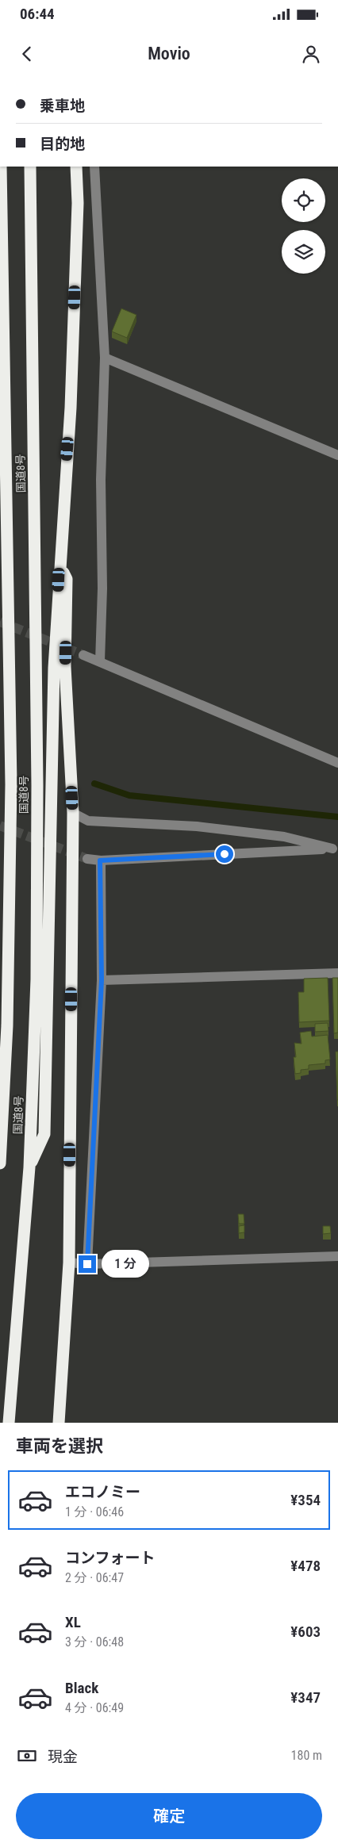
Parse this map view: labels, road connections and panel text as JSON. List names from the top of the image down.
{
  "streets": {
    "highway": ["国道8号"]
  },
  "page": {
    "status": "06:44",
    "header": "Movio",
    "banner": ["乗車地", "目的地"],
    "bubble": "1 分",
    "heading": "車両を選択",
    "list": [
      {
        "name": "エコノミー",
        "note": "1 分 · 06:46",
        "value": "¥354"
      },
      {
        "name": "コンフォート",
        "note": "2 分 · 06:47",
        "value": "¥478"
      },
      {
        "name": "XL",
        "note": "3 分 · 06:48",
        "value": "¥603"
      },
      {
        "name": "Black",
        "note": "4 分 · 06:49",
        "value": "¥347"
      }
    ],
    "pay": ["現金", "180 m"],
    "buttons": "確定"
  }
}
